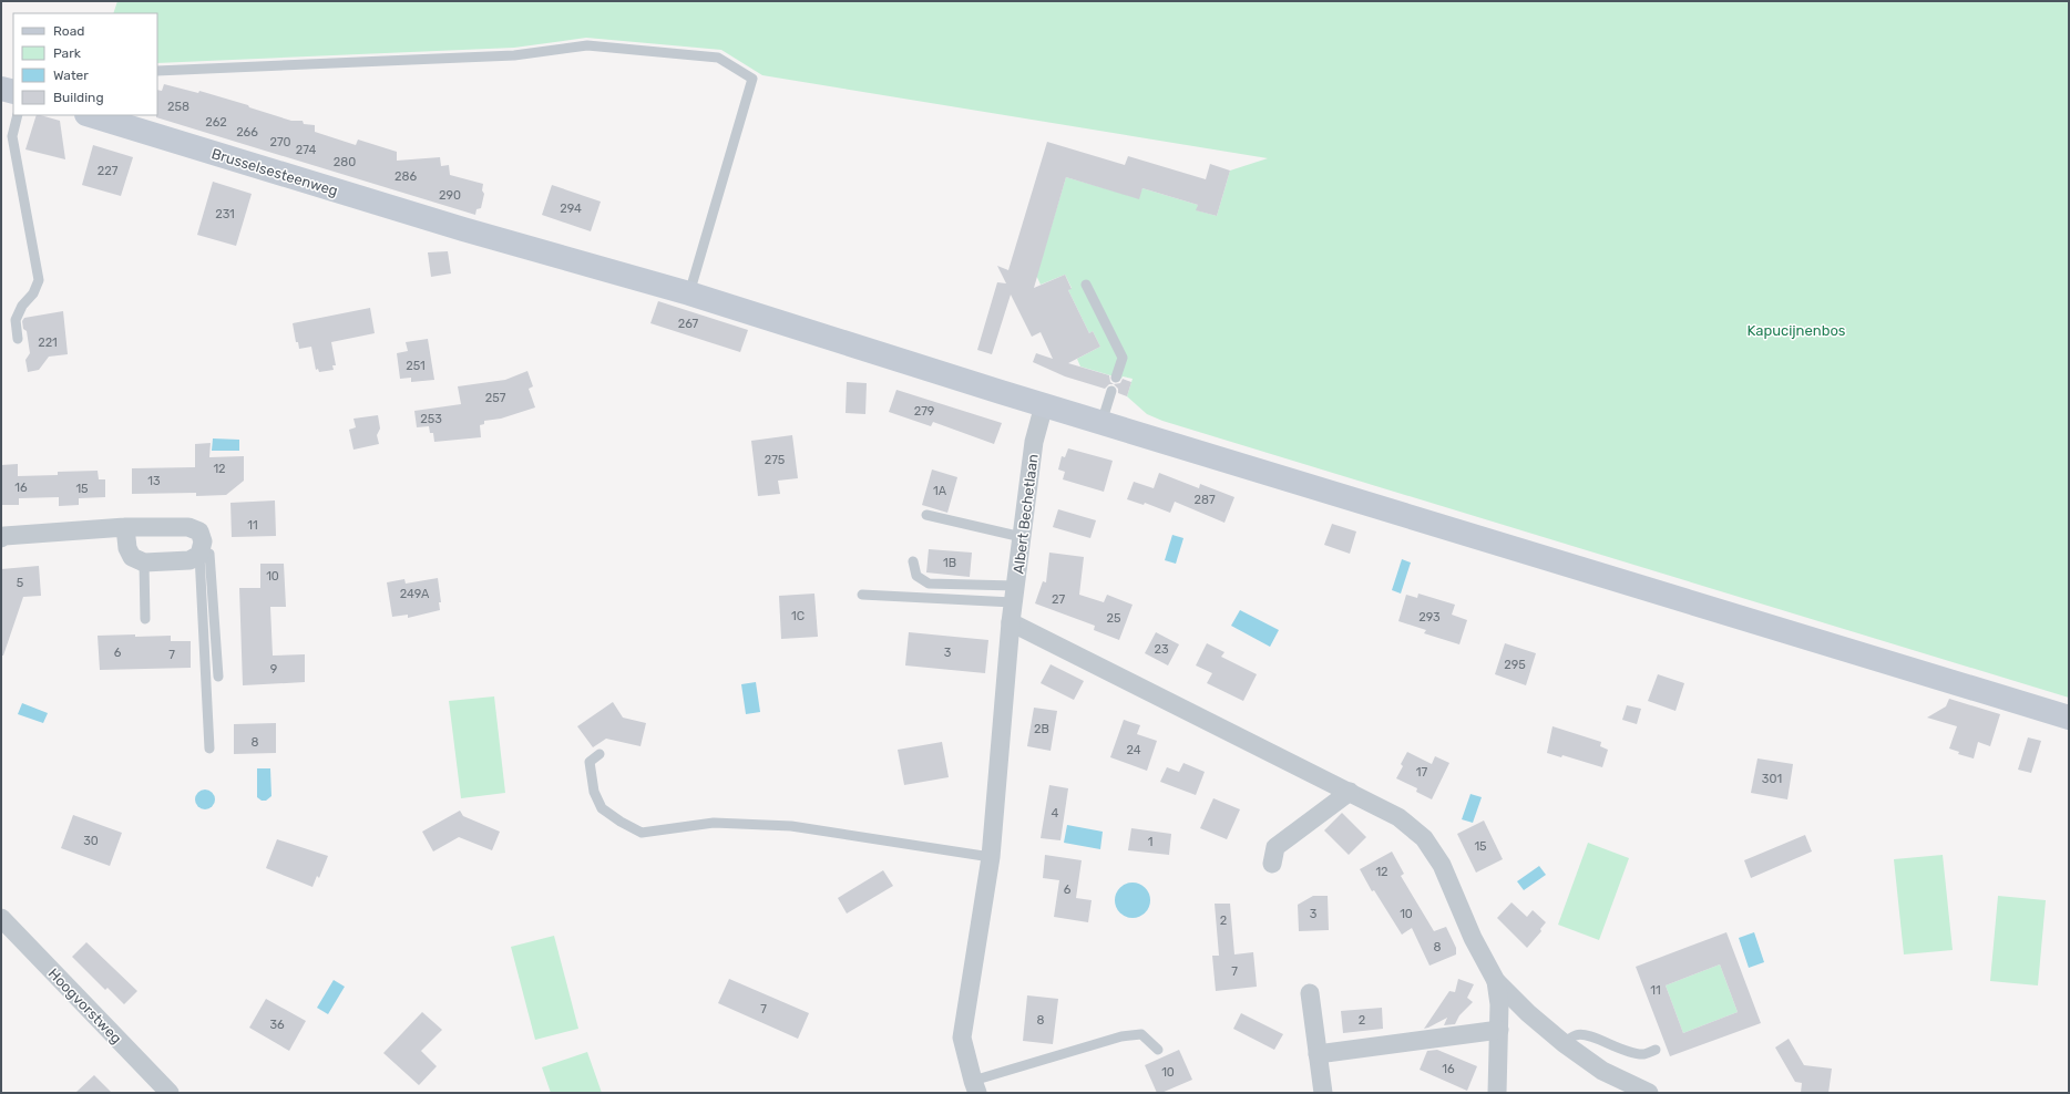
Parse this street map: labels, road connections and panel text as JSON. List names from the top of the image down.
{
  "streets": {
    "street": ["Brusselsesteenweg", "Albert Bechetlaan", "Hoogvorstweg"]
  },
  "crossings": [
    ["Brusselsesteenweg", "Albert Bechetlaan"]
  ],
  "parks": ["Kapucijnenbos"],
  "house_numbers": [
    "258",
    "262",
    "266",
    "270",
    "274",
    "280",
    "227",
    "286",
    "290",
    "294",
    "231",
    "267",
    "221",
    "251",
    "257",
    "279",
    "253",
    "275",
    "12",
    "13",
    "16",
    "15",
    "1A",
    "287",
    "11",
    "1B",
    "10",
    "5",
    "249A",
    "27",
    "1C",
    "293",
    "25",
    "23",
    "6",
    "3",
    "7",
    "295",
    "9",
    "2B",
    "8",
    "24",
    "17",
    "301",
    "4",
    "30",
    "1",
    "15",
    "12",
    "6",
    "3",
    "10",
    "2",
    "8",
    "7",
    "11",
    "7",
    "8",
    "2",
    "36",
    "16",
    "10"
  ],
  "legend": [
    "Road",
    "Park",
    "Water",
    "Building"
  ]
}
